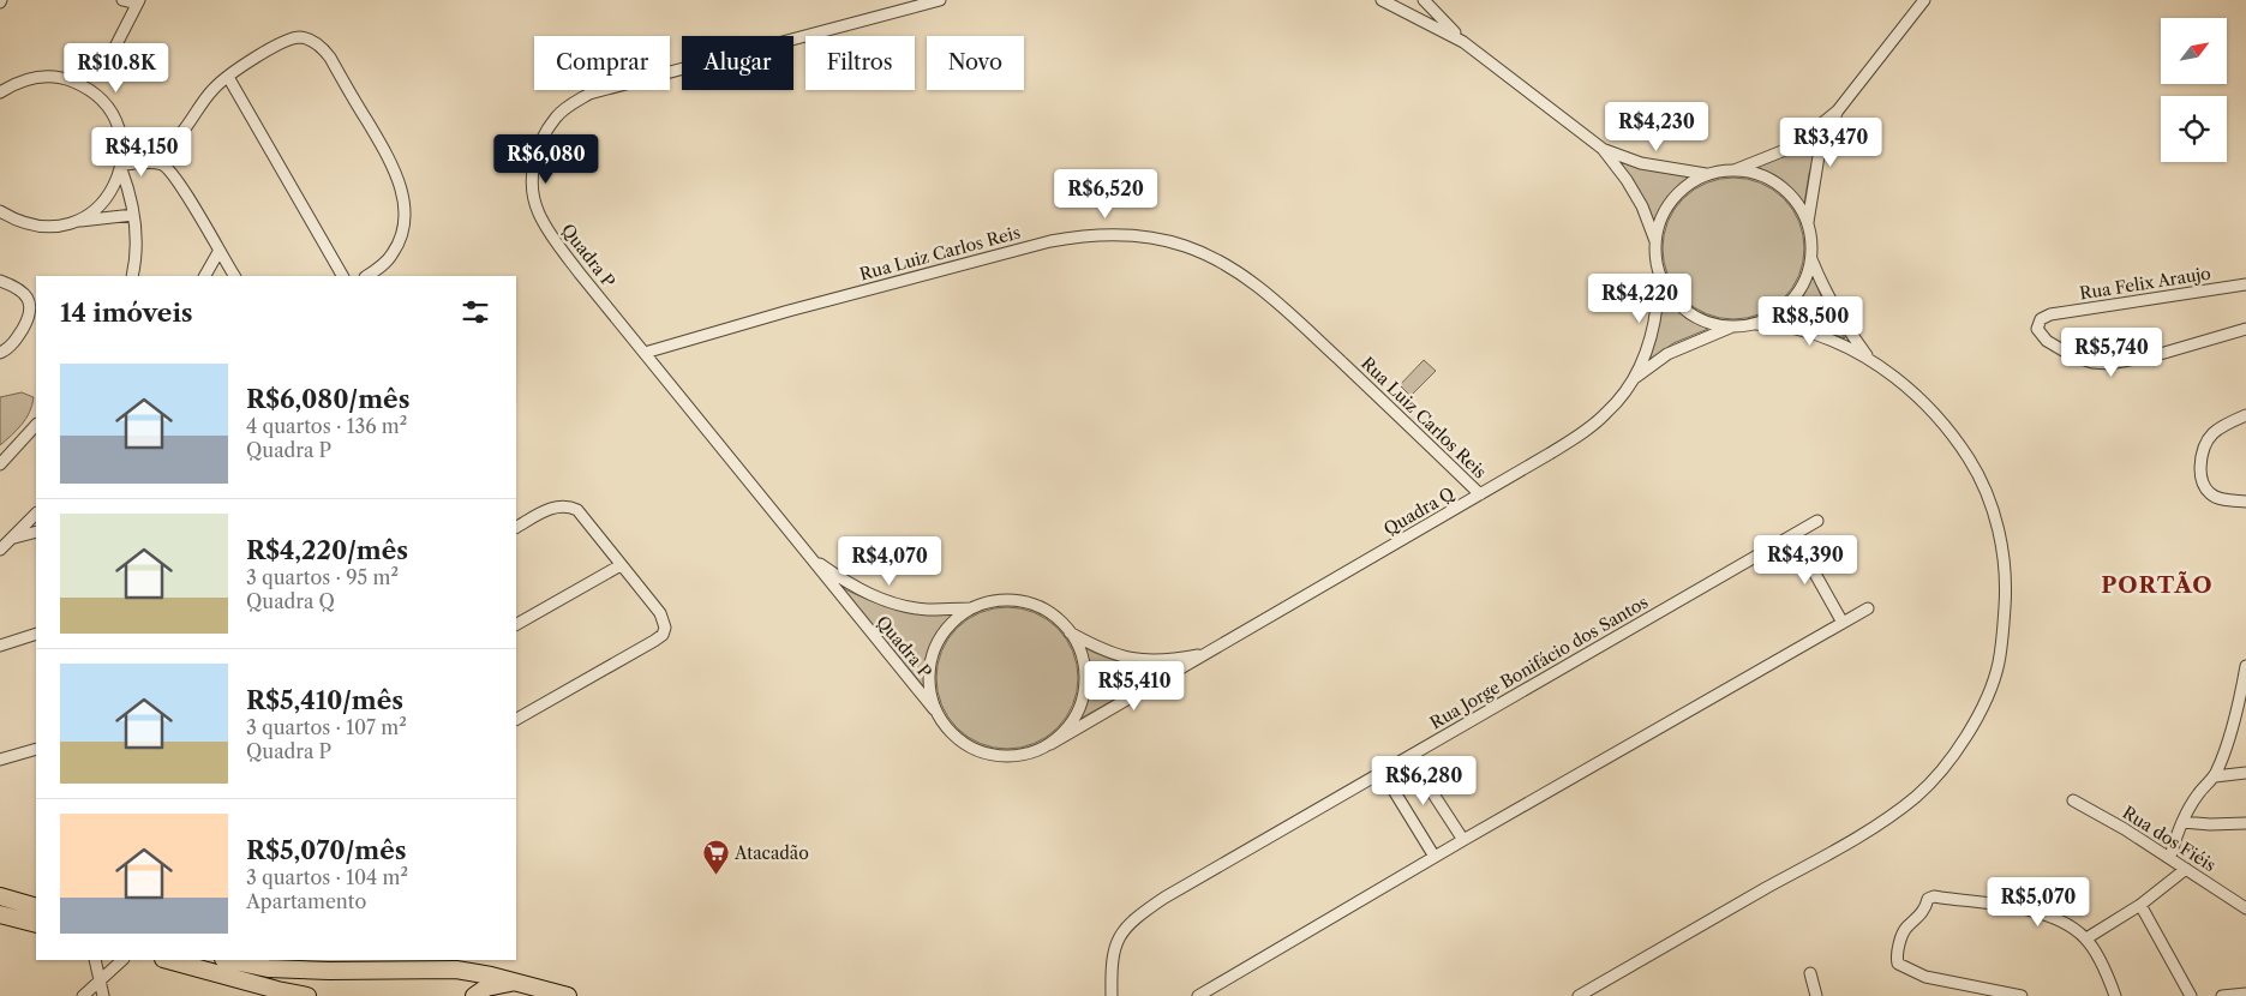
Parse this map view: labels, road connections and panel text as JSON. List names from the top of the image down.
{
  "streets": {
    "street": [
      "Rua Luiz Carlos Reis",
      "Quadra P",
      "Rua Felix Araujo",
      "Quadra Q",
      "Rua Jorge Bonifácio dos Santos",
      "Rua dos Fiéis"
    ]
  },
  "crossings": [
    ["Rua Luiz Carlos Reis", "Quadra P"],
    ["Rua Luiz Carlos Reis", "Quadra Q"]
  ],
  "districts": ["PORTÃO"],
  "places": {
    "supermarket": ["Atacadão"]
  },
  "north": "top right",
  "page": {
    "chip": [
      "Comprar",
      "Alugar",
      "Filtros",
      "Novo"
    ],
    "price": [
      "R$10.8K",
      "R$4,230",
      "R$3,470",
      "R$4,150",
      "R$6,080",
      "R$6,520",
      "R$4,220",
      "R$8,500",
      "R$5,740",
      "R$4,390",
      "R$4,070",
      "R$5,410",
      "R$6,280",
      "R$5,070"
    ],
    "heading": "14 imóveis",
    "list": [
      {
        "name": "R$6,080/mês",
        "note": "4 quartos · 136 m² · Quadra P"
      },
      {
        "name": "R$4,220/mês",
        "note": "3 quartos · 95 m² · Quadra Q"
      },
      {
        "name": "R$5,410/mês",
        "note": "3 quartos · 107 m² · Quadra P"
      },
      {
        "name": "R$5,070/mês",
        "note": "3 quartos · 104 m² · Apartamento"
      }
    ]
  }
}
